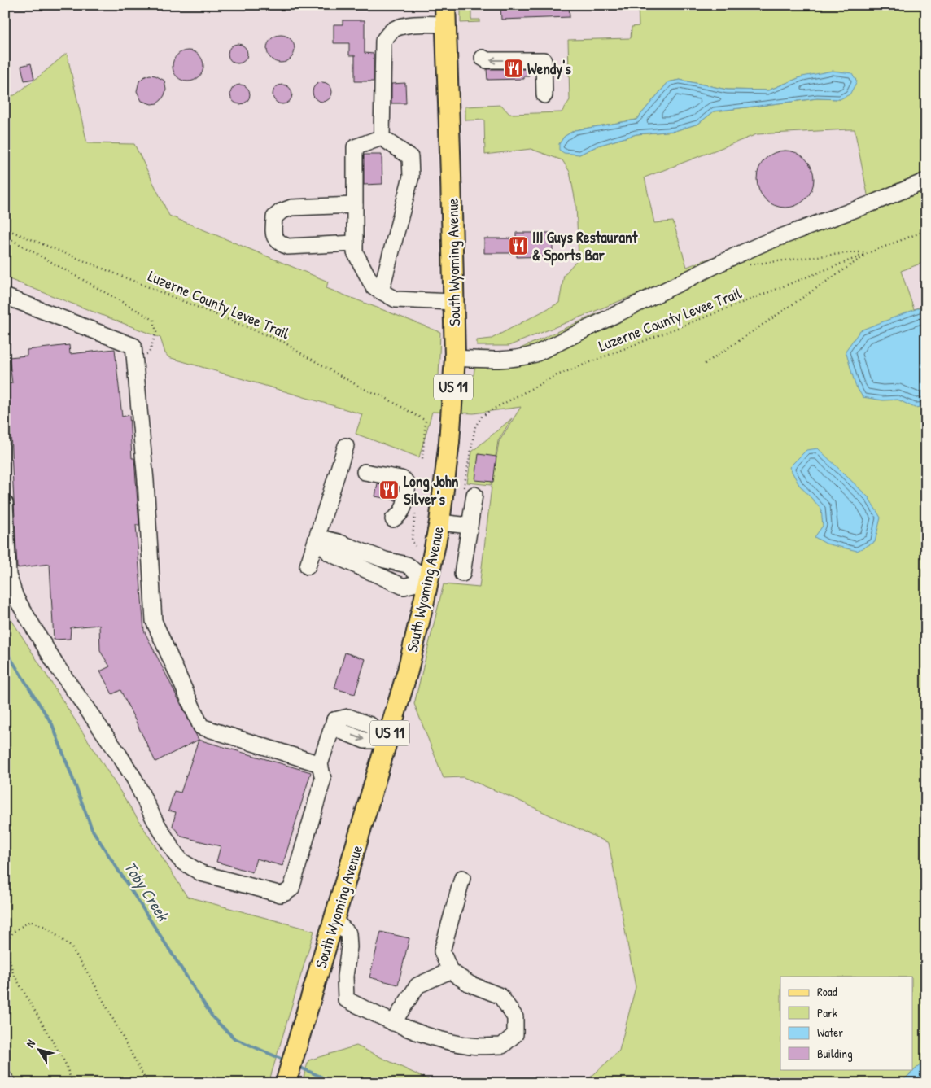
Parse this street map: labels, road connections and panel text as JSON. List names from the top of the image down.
{
  "streets": {
    "main road": ["South Wyoming Avenue", "US 11"],
    "path": ["Luzerne County Levee Trail"]
  },
  "water": ["Toby Creek"],
  "places": {
    "restaurant": ["Wendy's", "III Guys Restaurant & Sports Bar", "Long John Silver's"]
  },
  "legend": [
    "Road",
    "Park",
    "Water",
    "Building"
  ],
  "north": "top left"
}
